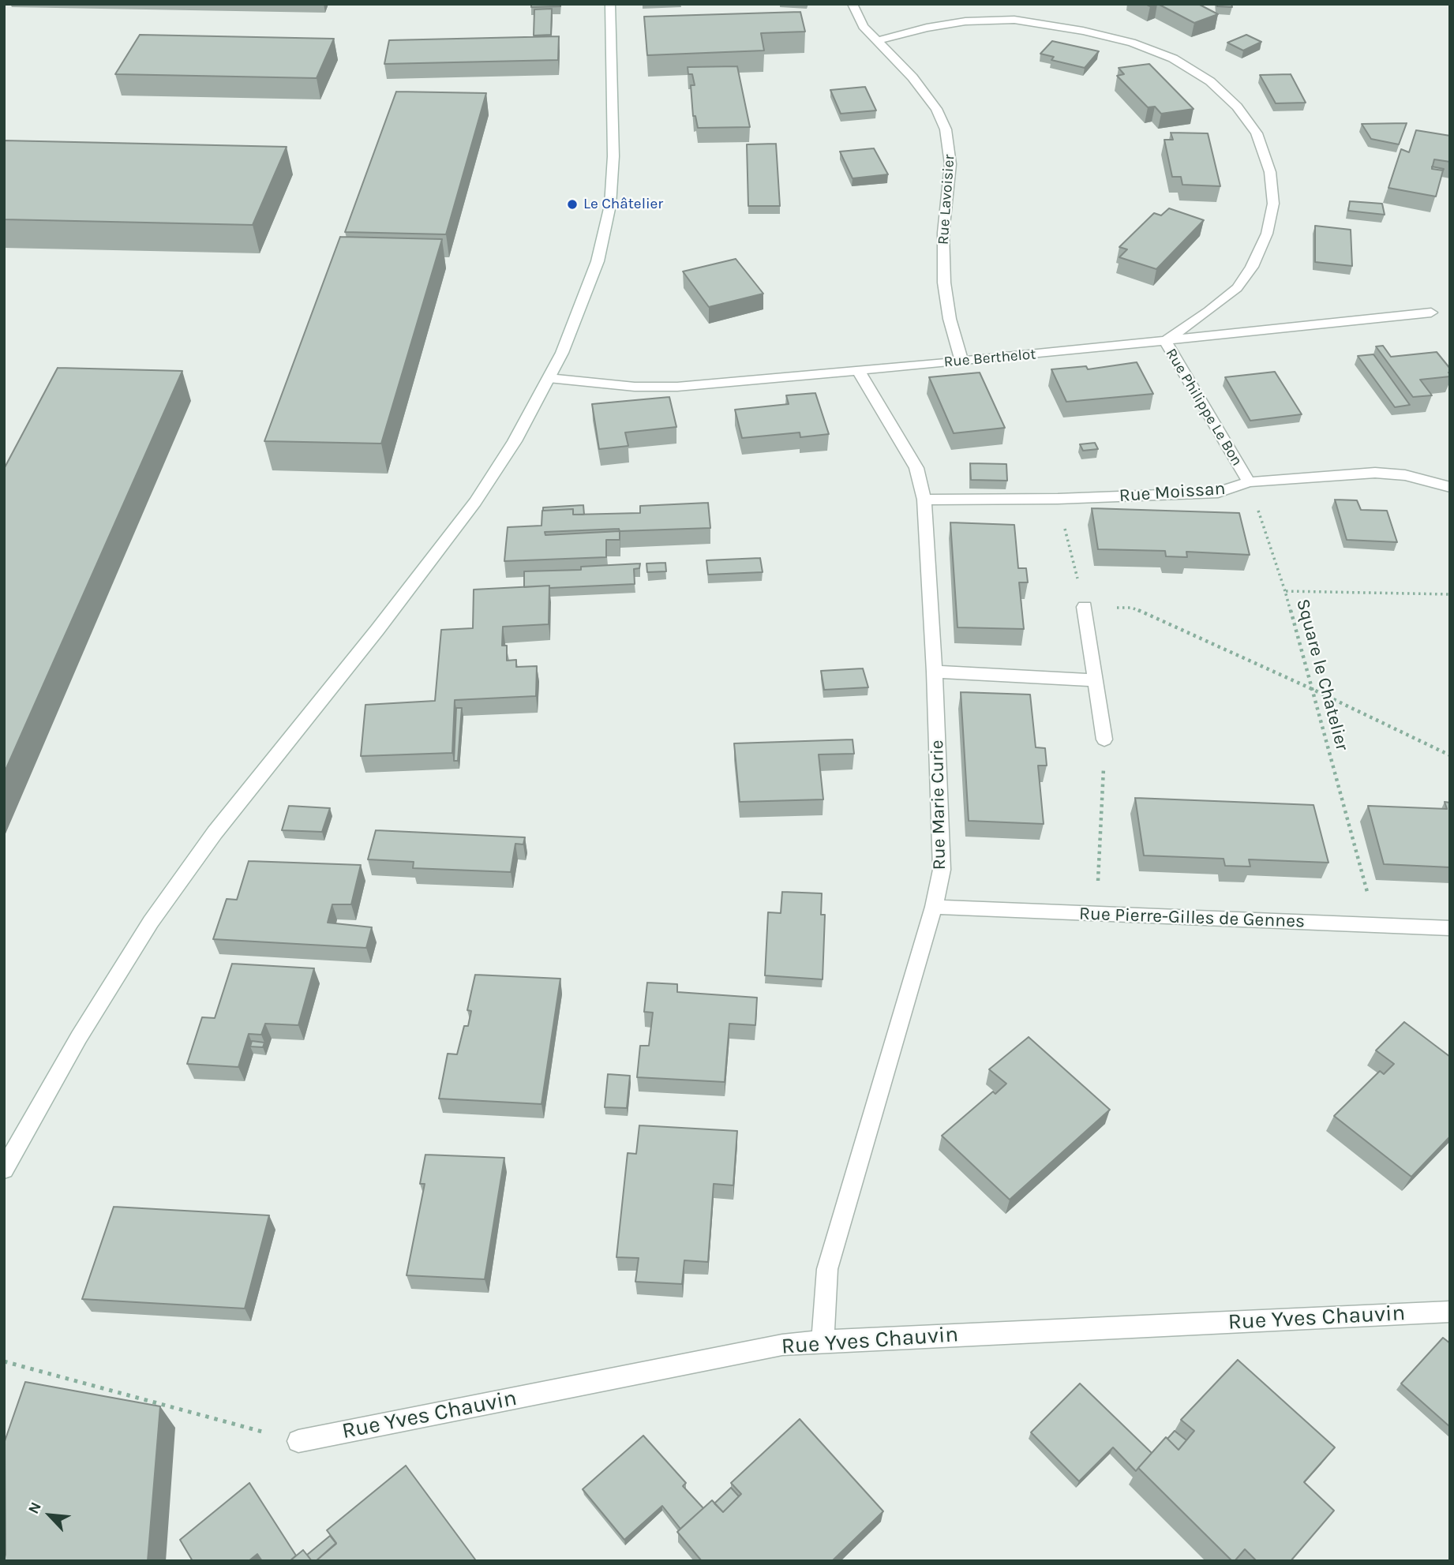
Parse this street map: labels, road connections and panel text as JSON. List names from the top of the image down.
{
  "streets": {
    "street": [
      "Rue Lavoisier",
      "Rue Berthelot",
      "Rue Philippe Le Bon",
      "Rue Moissan",
      "Rue Marie Curie",
      "Rue Pierre-Gilles de Gennes",
      "Rue Yves Chauvin"
    ],
    "path": ["Square le Chatelier"]
  },
  "crossings": [
    ["Rue Lavoisier", "Rue Berthelot"],
    ["Rue Lavoisier", "Rue Philippe Le Bon"],
    ["Rue Berthelot", "Rue Philippe Le Bon"],
    ["Rue Berthelot", "Rue Marie Curie"],
    ["Rue Philippe Le Bon", "Rue Moissan"],
    ["Rue Moissan", "Rue Marie Curie"],
    ["Square le Chatelier", "Rue Pierre-Gilles de Gennes"],
    ["Rue Marie Curie", "Rue Pierre-Gilles de Gennes"],
    ["Rue Marie Curie", "Rue Yves Chauvin"]
  ],
  "places": ["Le Châtelier"],
  "north": "top left"
}
